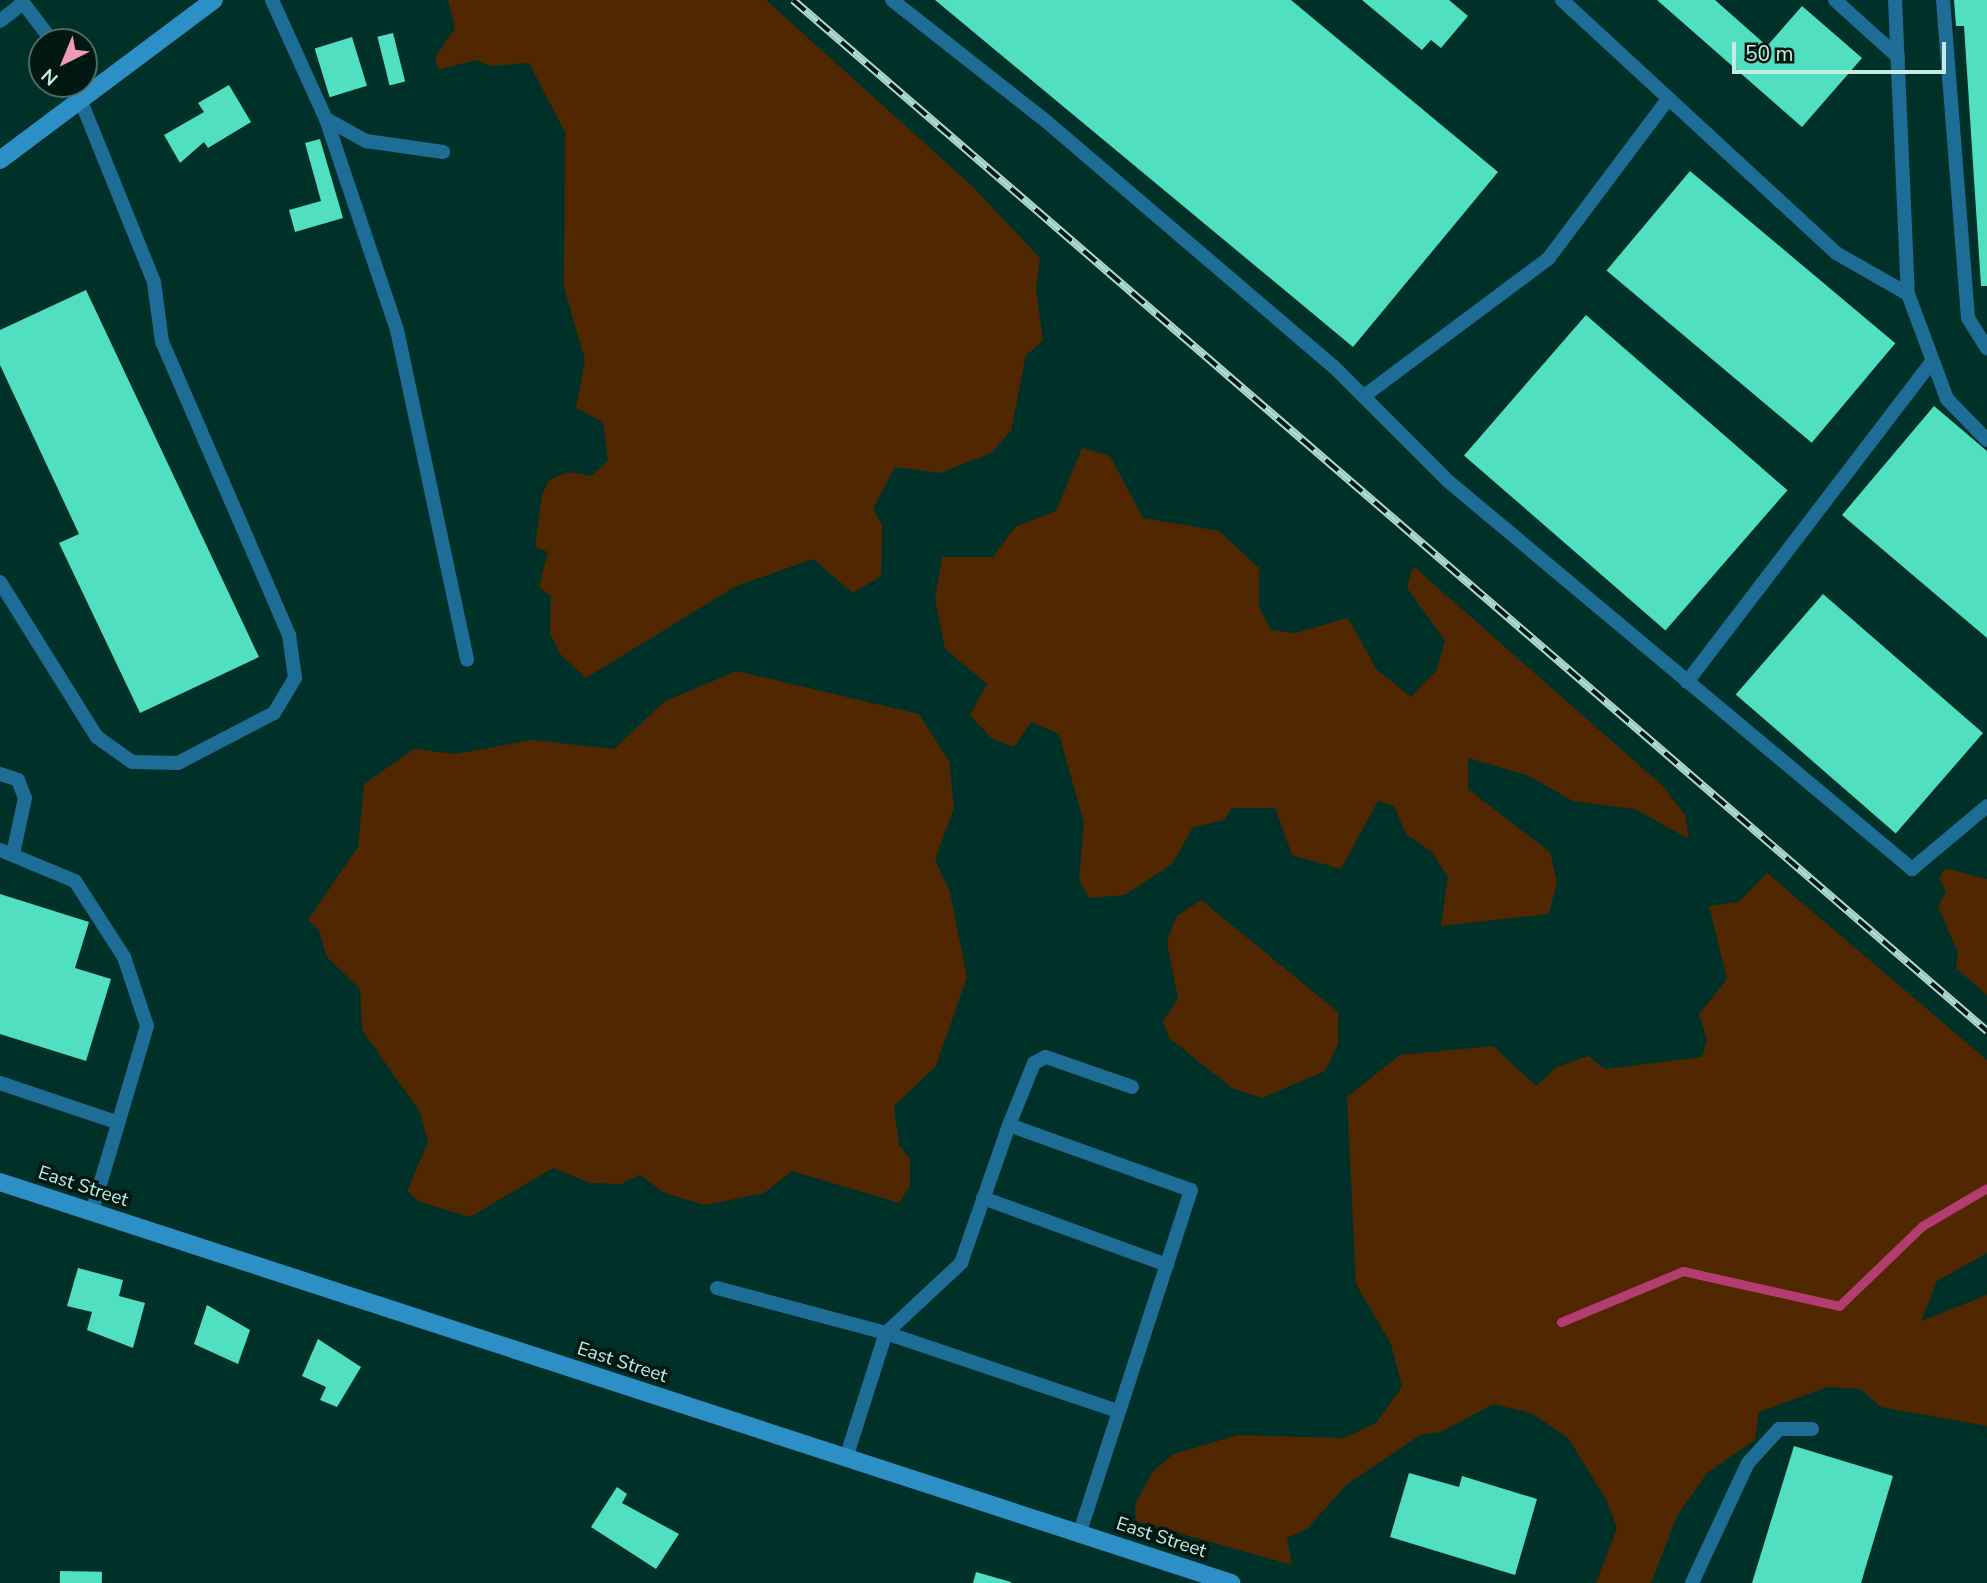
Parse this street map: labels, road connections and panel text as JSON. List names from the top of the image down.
{
  "streets": {
    "main road": ["East Street"]
  },
  "scale_bar": "50 m",
  "north": "bottom left"
}
